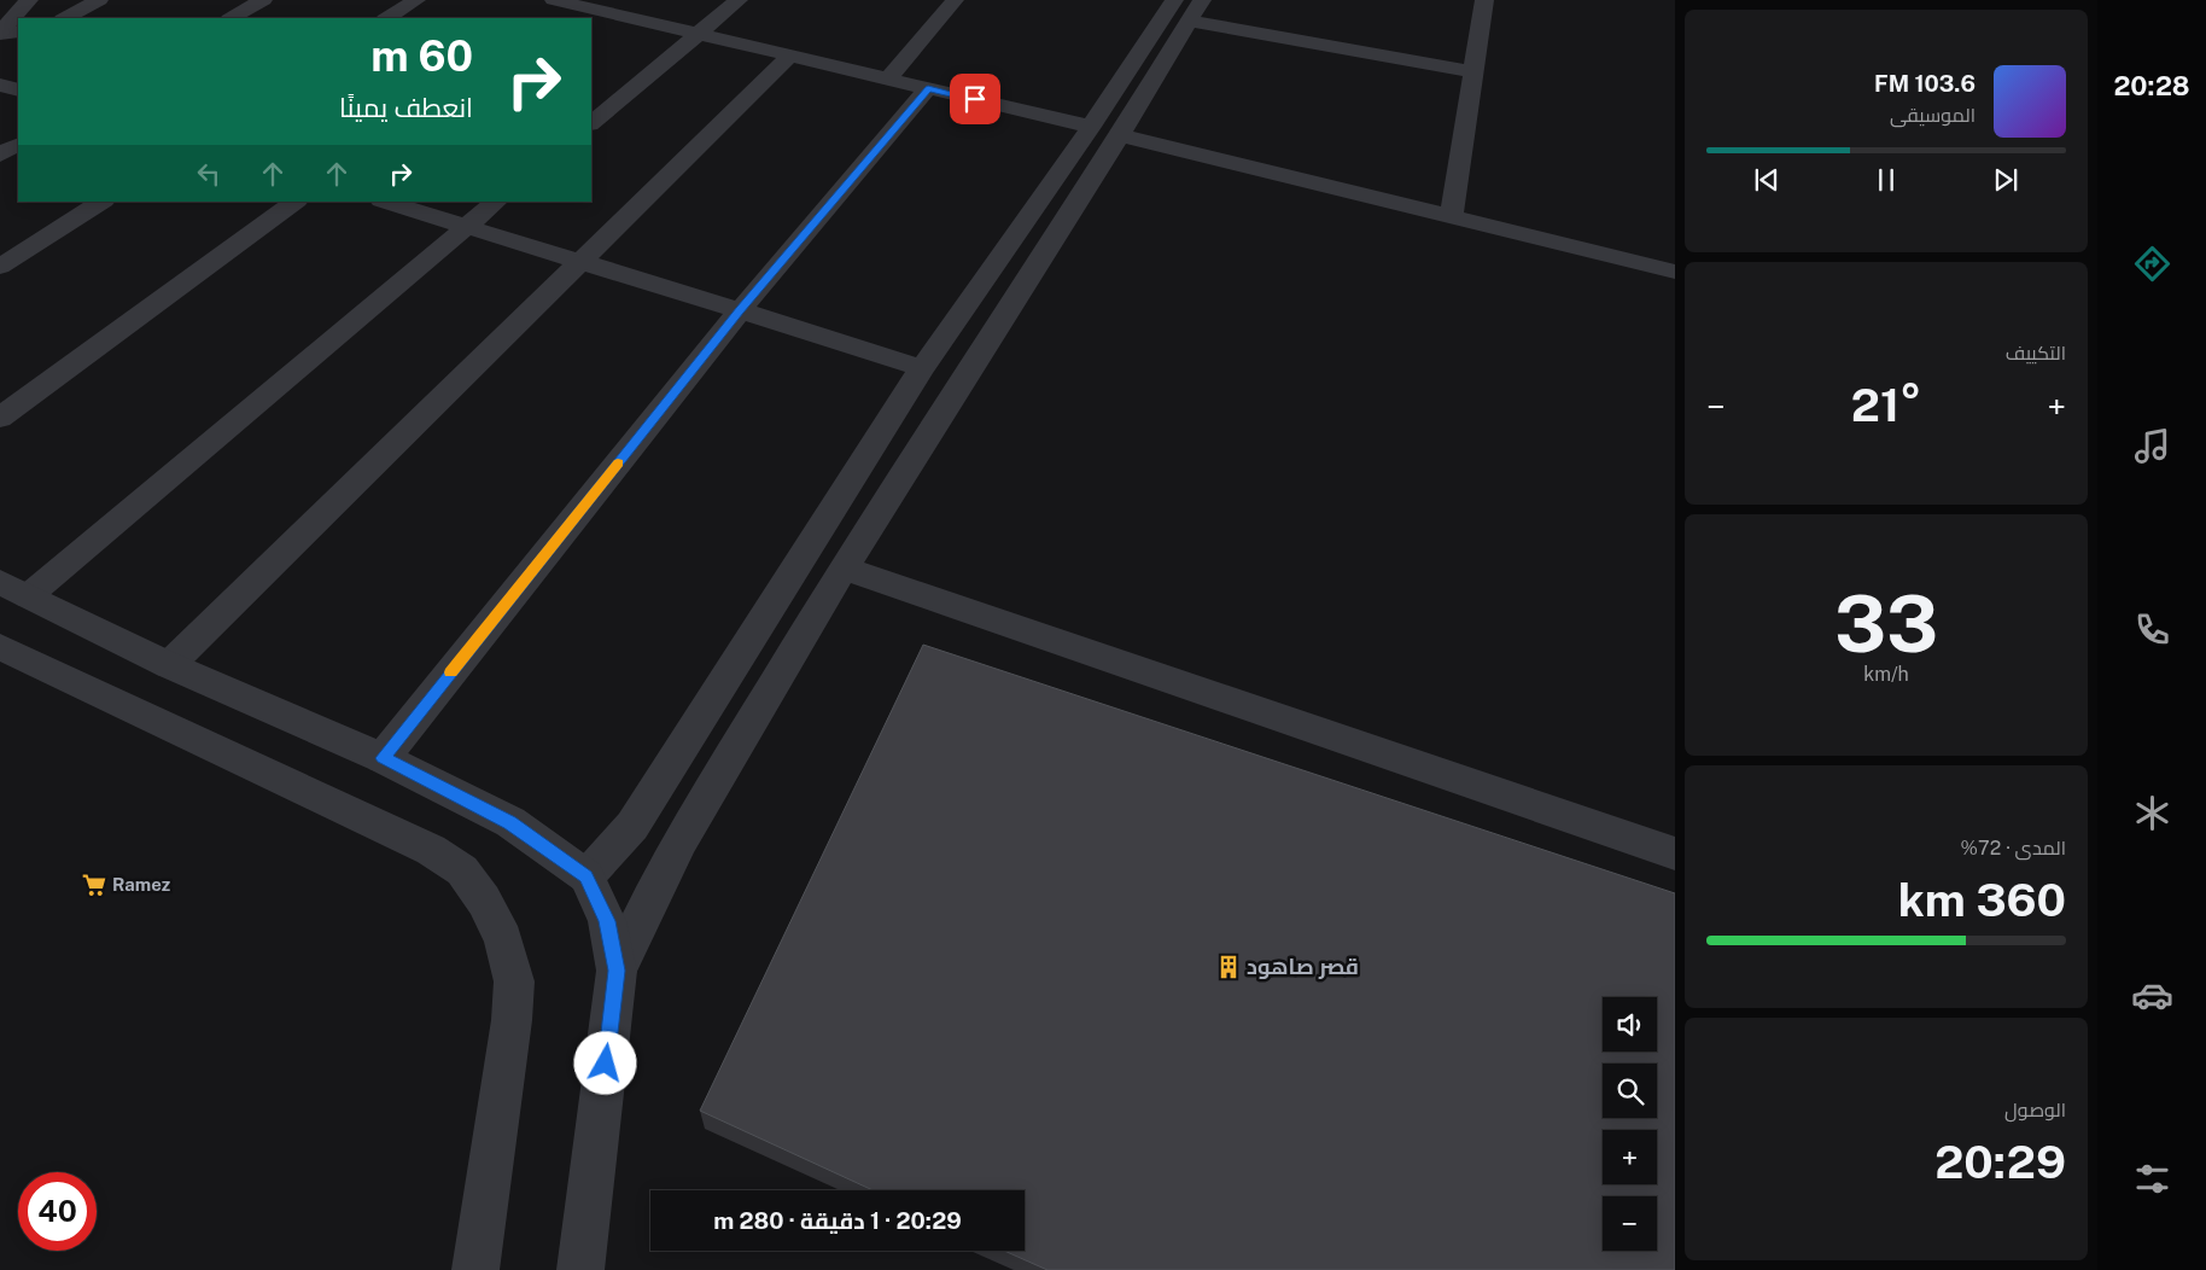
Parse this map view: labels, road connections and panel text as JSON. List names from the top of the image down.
{
  "places": {
    "supermarket": ["Ramez"],
    "building": ["قصر صاهود"]
  },
  "page": {
    "tabs": "20:28",
    "turn": ["60 m", "انعطف يمينًا"],
    "song": ["103.6 FM", "الموسيقى"],
    "tile": [
      "التكييف",
      ["33", "km/h"],
      ["المدى · 72%", "360 km"],
      ["الوصول", "20:29"]
    ],
    "heat": ["−", "21°", "+"],
    "map_buttons": ["+", "−"],
    "limit": "40",
    "trip": "20:29 · 1 دقيقة · 280 m"
  }
}
